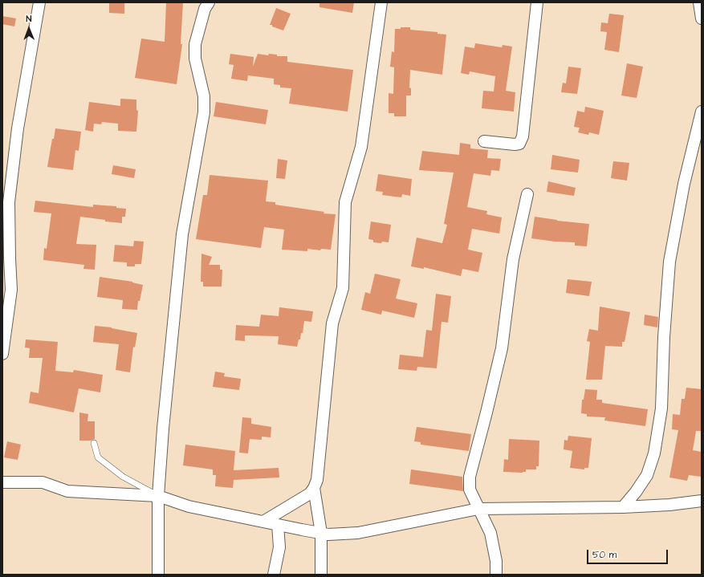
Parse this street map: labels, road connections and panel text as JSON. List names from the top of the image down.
{
  "scale_bar": "50 m",
  "north": "top"
}
